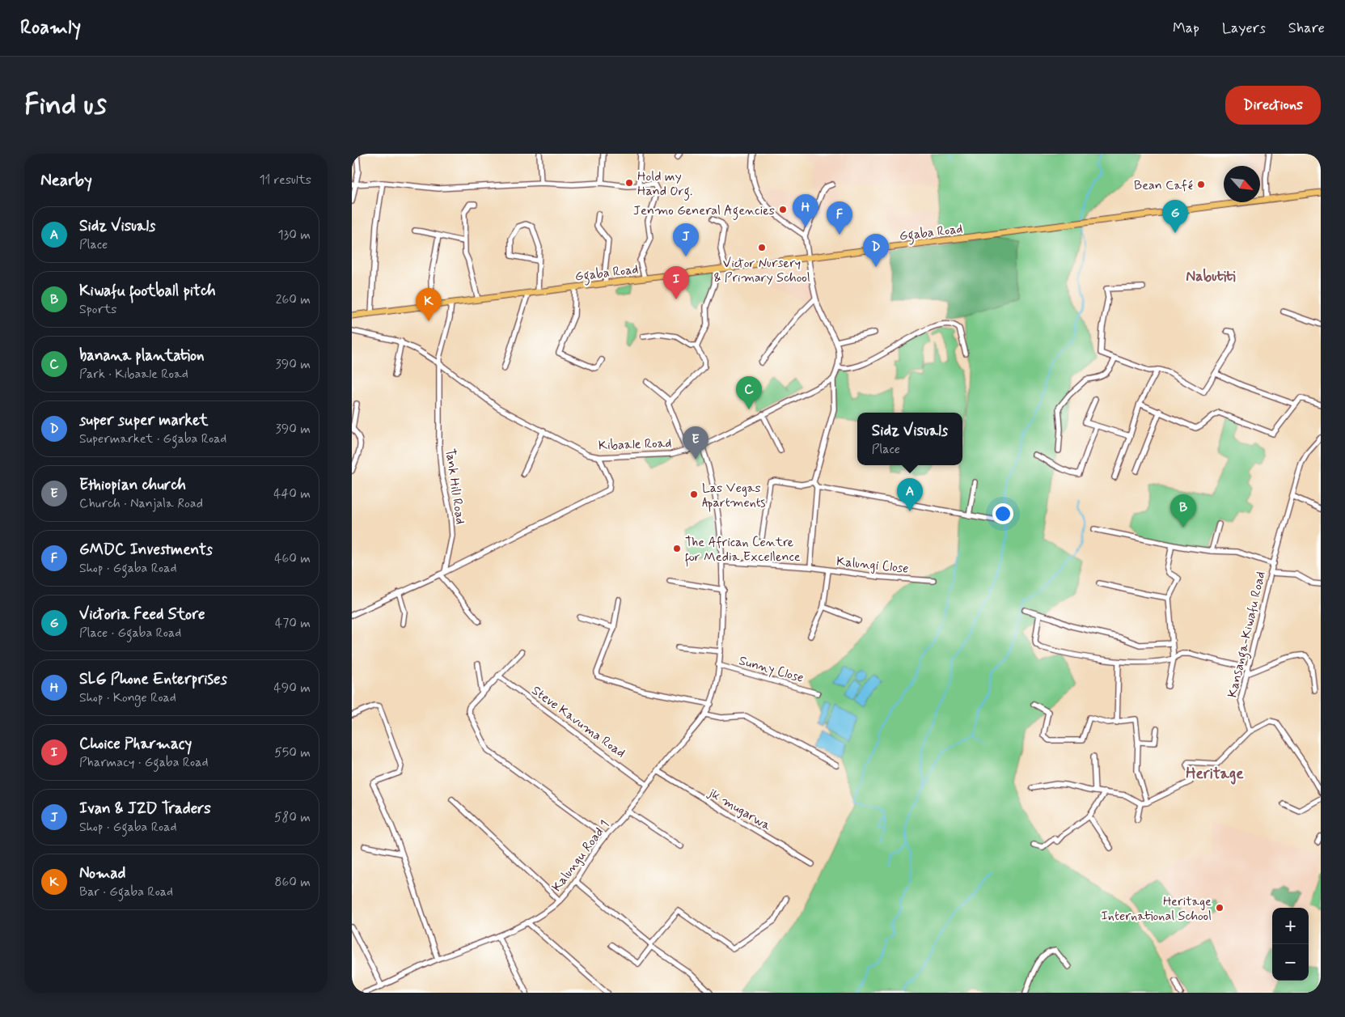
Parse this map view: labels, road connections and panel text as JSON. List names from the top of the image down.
{
  "streets": {
    "main road": ["Ggaba Road"],
    "street": [
      "Kibaale Road",
      "Tank Hill Road",
      "Kalungi Close",
      "Kansanga-Kiwafu Road",
      "Sunny Close",
      "Steve Kavuma Road",
      "jk mugarwa",
      "Kalungu Road 1"
    ]
  },
  "crossings": [
    ["Ggaba Road", "Tank Hill Road"],
    ["Kibaale Road", "Tank Hill Road"],
    ["Kibaale Road", "Kalungu Road 1"],
    ["Kalungi Close", "Kalungu Road 1"],
    ["Sunny Close", "Kalungu Road 1"],
    ["Steve Kavuma Road", "Kalungu Road 1"],
    ["jk mugarwa", "Kalungu Road 1"]
  ],
  "districts": ["Nabutiti", "Heritage"],
  "places": [
    "Hold my Hand Org.",
    "Bean Café",
    "Jenmo General Agencies",
    "Victor Nursery & Primary School",
    "Las Vegas Apartments",
    "The African Centre for Media Excellence",
    "Heritage International School"
  ],
  "north": "bottom right",
  "page": {
    "header": "Roamly",
    "nav": ["Map", "Layers", "Share"],
    "buttons": "Directions",
    "title": "Find us",
    "heading": ["Nearby", "11 results"],
    "pins": [
      "H",
      "G",
      "F",
      "J",
      "D",
      "I",
      "K",
      "C",
      "E",
      "A",
      "B"
    ],
    "list": [
      {
        "mark": "A",
        "name": "Sidz Visuals",
        "note": "Place",
        "value": "130 m"
      },
      {
        "mark": "B",
        "name": "Kiwafu football pitch",
        "note": "Sports",
        "value": "260 m"
      },
      {
        "mark": "C",
        "name": "banana plantation",
        "note": "Park · Kibaale Road",
        "value": "390 m"
      },
      {
        "mark": "D",
        "name": "super super market",
        "note": "Supermarket · Ggaba Road",
        "value": "390 m"
      },
      {
        "mark": "E",
        "name": "Ethiopian church",
        "note": "Church · Nanjala Road",
        "value": "440 m"
      },
      {
        "mark": "F",
        "name": "GMDC Investments",
        "note": "Shop · Ggaba Road",
        "value": "460 m"
      },
      {
        "mark": "G",
        "name": "Victoria Feed Store",
        "note": "Place · Ggaba Road",
        "value": "470 m"
      },
      {
        "mark": "H",
        "name": "SLG Phone Enterprises",
        "note": "Shop · Konge Road",
        "value": "490 m"
      },
      {
        "mark": "I",
        "name": "Choice Pharmacy",
        "note": "Pharmacy · Ggaba Road",
        "value": "550 m"
      },
      {
        "mark": "J",
        "name": "Ivan & JZD Traders",
        "note": "Shop · Ggaba Road",
        "value": "580 m"
      },
      {
        "mark": "K",
        "name": "Nomad",
        "note": "Bar · Ggaba Road",
        "value": "860 m"
      }
    ],
    "popup": ["Sidz Visuals", "Place"],
    "map_buttons": ["+", "−"]
  }
}
